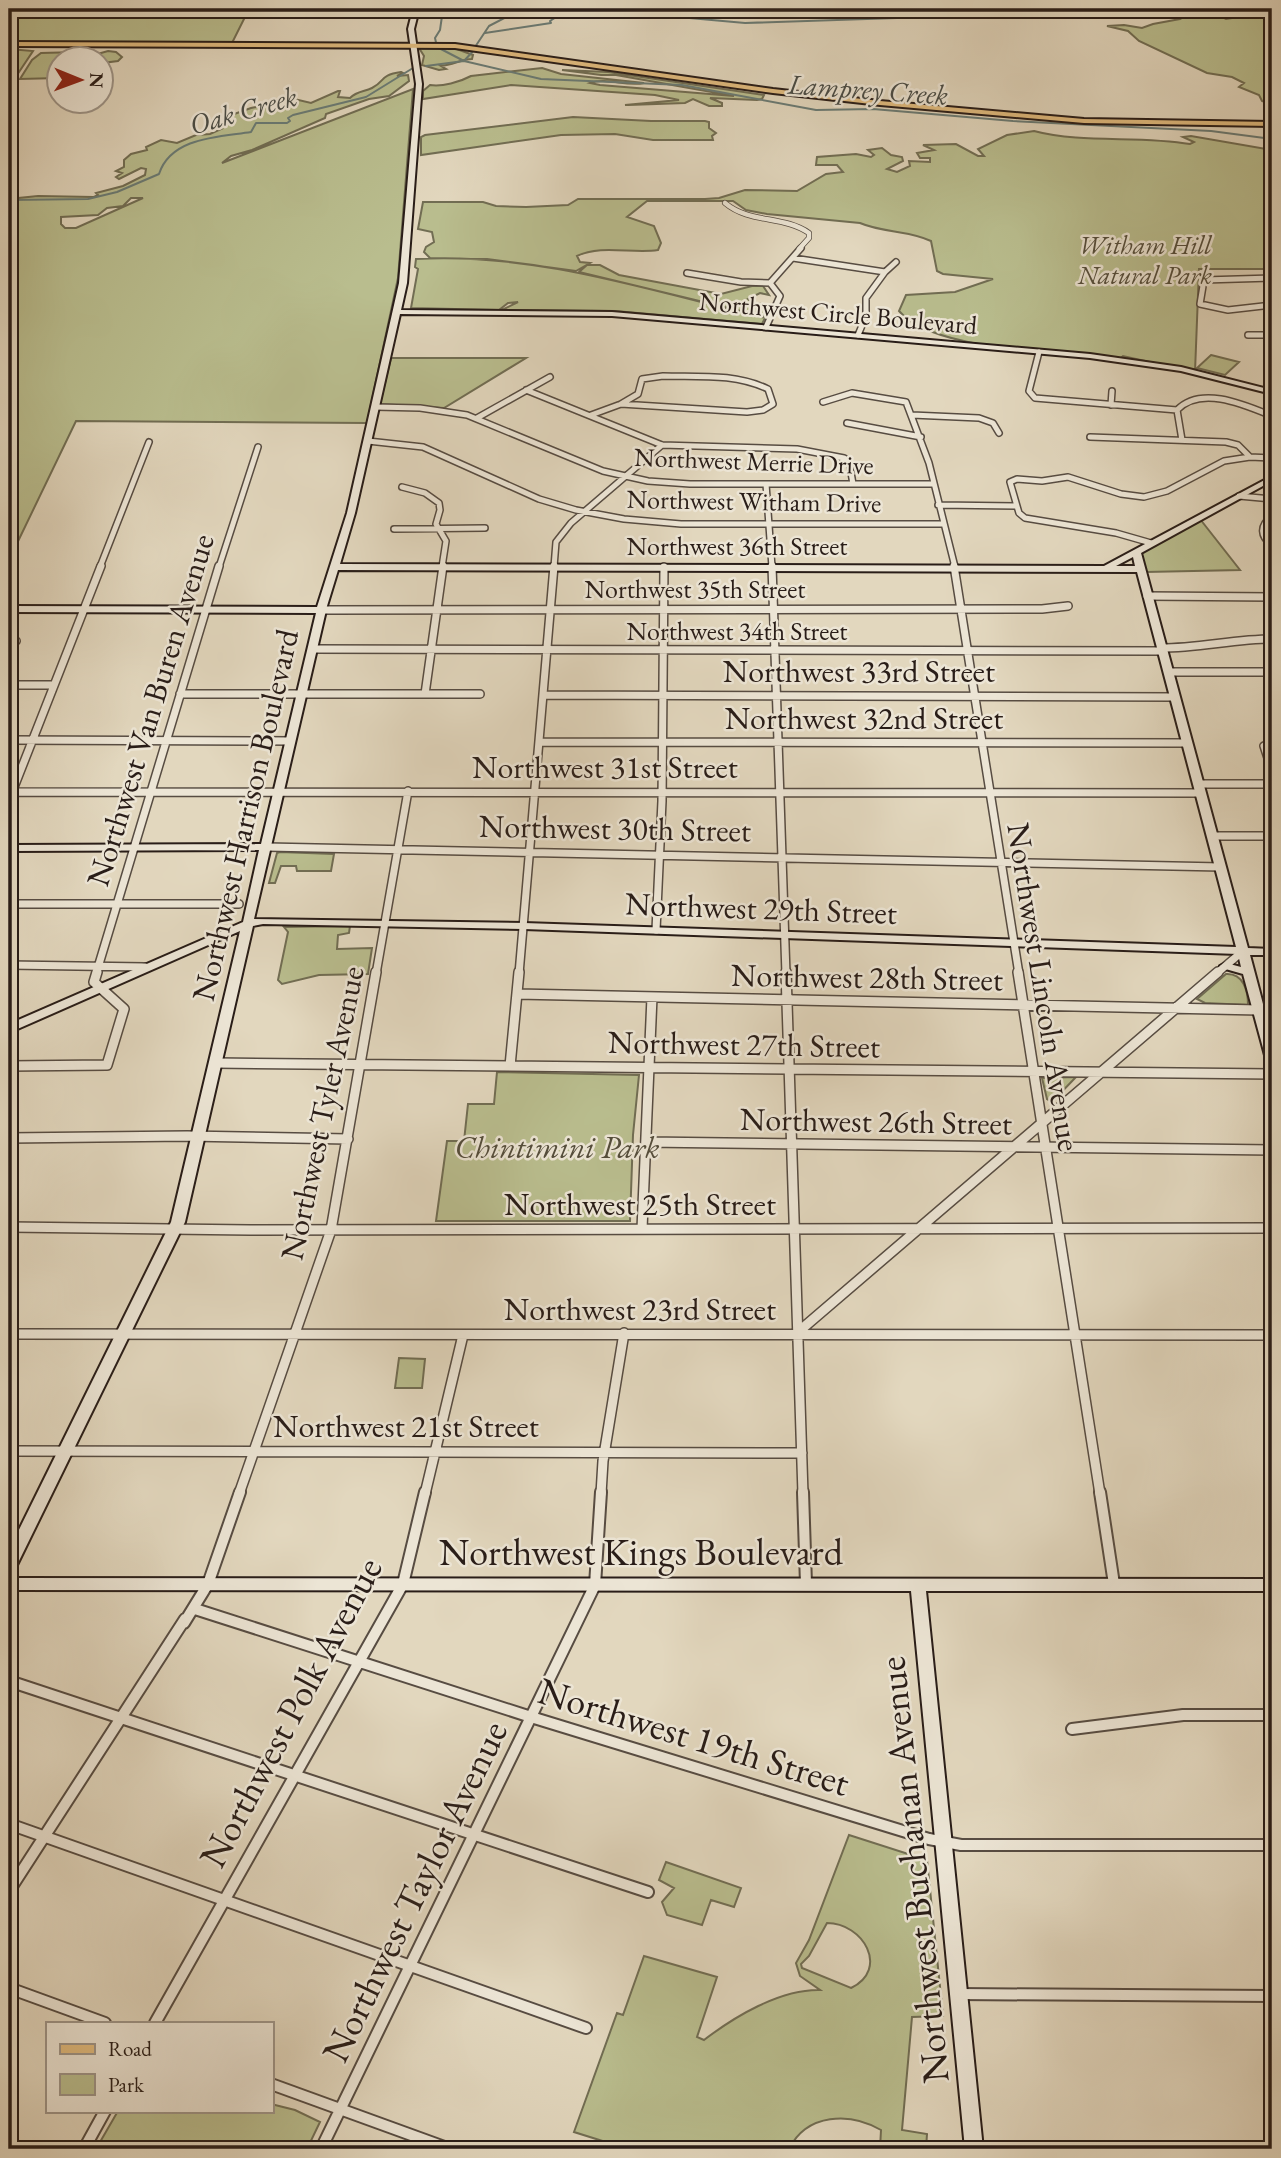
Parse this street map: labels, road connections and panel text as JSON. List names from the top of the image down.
{
  "streets": {
    "main road": [
      "Northwest Circle Boulevard",
      "Northwest 36th Street",
      "Northwest Harrison Boulevard",
      "Northwest 30th Street",
      "Northwest 29th Street",
      "Northwest Kings Boulevard",
      "Northwest Buchanan Avenue"
    ],
    "street": [
      "Northwest Merrie Drive",
      "Northwest Witham Drive",
      "Northwest 35th Street",
      "Northwest 34th Street",
      "Northwest 33rd Street",
      "Northwest Van Buren Avenue",
      "Northwest 32nd Street",
      "Northwest 31st Street",
      "Northwest 28th Street",
      "Northwest Lincoln Avenue",
      "Northwest 27th Street",
      "Northwest Tyler Avenue",
      "Northwest 26th Street",
      "Northwest 25th Street",
      "Northwest 23rd Street",
      "Northwest 21st Street",
      "Northwest Polk Avenue",
      "Northwest 19th Street",
      "Northwest Taylor Avenue"
    ]
  },
  "crossings": [
    ["Northwest Circle Boulevard", "Northwest Harrison Boulevard"],
    ["Northwest Merrie Drive", "Northwest Harrison Boulevard"],
    ["Northwest Merrie Drive", "Northwest Lincoln Avenue"],
    ["Northwest Witham Drive", "Northwest Harrison Boulevard"],
    ["Northwest Witham Drive", "Northwest Lincoln Avenue"],
    ["Northwest 36th Street", "Northwest Harrison Boulevard"],
    ["Northwest 36th Street", "Northwest Lincoln Avenue"],
    ["Northwest 35th Street", "Northwest Harrison Boulevard"],
    ["Northwest 35th Street", "Northwest Lincoln Avenue"],
    ["Northwest 34th Street", "Northwest Harrison Boulevard"],
    ["Northwest 34th Street", "Northwest Lincoln Avenue"],
    ["Northwest 33rd Street", "Northwest Lincoln Avenue"],
    ["Northwest Van Buren Avenue", "Northwest 31st Street"],
    ["Northwest Van Buren Avenue", "Northwest 30th Street"],
    ["Northwest Van Buren Avenue", "Northwest 29th Street"],
    ["Northwest 32nd Street", "Northwest Lincoln Avenue"],
    ["Northwest 31st Street", "Northwest Harrison Boulevard"],
    ["Northwest 31st Street", "Northwest Lincoln Avenue"],
    ["Northwest 31st Street", "Northwest Tyler Avenue"],
    ["Northwest Harrison Boulevard", "Northwest 30th Street"],
    ["Northwest Harrison Boulevard", "Northwest 29th Street"],
    ["Northwest Harrison Boulevard", "Northwest 27th Street"],
    ["Northwest Harrison Boulevard", "Northwest 25th Street"],
    ["Northwest Harrison Boulevard", "Northwest 23rd Street"],
    ["Northwest Harrison Boulevard", "Northwest 21st Street"],
    ["Northwest 30th Street", "Northwest Lincoln Avenue"],
    ["Northwest 30th Street", "Northwest Tyler Avenue"],
    ["Northwest 29th Street", "Northwest Lincoln Avenue"],
    ["Northwest 29th Street", "Northwest Tyler Avenue"],
    ["Northwest 28th Street", "Northwest Lincoln Avenue"],
    ["Northwest Lincoln Avenue", "Northwest 27th Street"],
    ["Northwest Lincoln Avenue", "Northwest 26th Street"],
    ["Northwest Lincoln Avenue", "Northwest 25th Street"],
    ["Northwest Lincoln Avenue", "Northwest 23rd Street"],
    ["Northwest Lincoln Avenue", "Northwest Kings Boulevard"],
    ["Northwest 27th Street", "Northwest Tyler Avenue"],
    ["Northwest Tyler Avenue", "Northwest 25th Street"],
    ["Northwest Tyler Avenue", "Northwest 23rd Street"],
    ["Northwest Tyler Avenue", "Northwest 21st Street"],
    ["Northwest Tyler Avenue", "Northwest Kings Boulevard"],
    ["Northwest Tyler Avenue", "Northwest 19th Street"],
    ["Northwest 23rd Street", "Northwest Polk Avenue"],
    ["Northwest 23rd Street", "Northwest Taylor Avenue"],
    ["Northwest 21st Street", "Northwest Polk Avenue"],
    ["Northwest 21st Street", "Northwest Taylor Avenue"],
    ["Northwest Kings Boulevard", "Northwest Polk Avenue"],
    ["Northwest Kings Boulevard", "Northwest Buchanan Avenue"],
    ["Northwest Kings Boulevard", "Northwest Taylor Avenue"],
    ["Northwest Polk Avenue", "Northwest 19th Street"],
    ["Northwest 19th Street", "Northwest Buchanan Avenue"],
    ["Northwest 19th Street", "Northwest Taylor Avenue"]
  ],
  "water": ["Lamprey Creek", "Oak Creek"],
  "parks": ["Witham Hill Natural Park", "Chintimini Park"],
  "legend": ["Road", "Park"],
  "north": "right"
}
